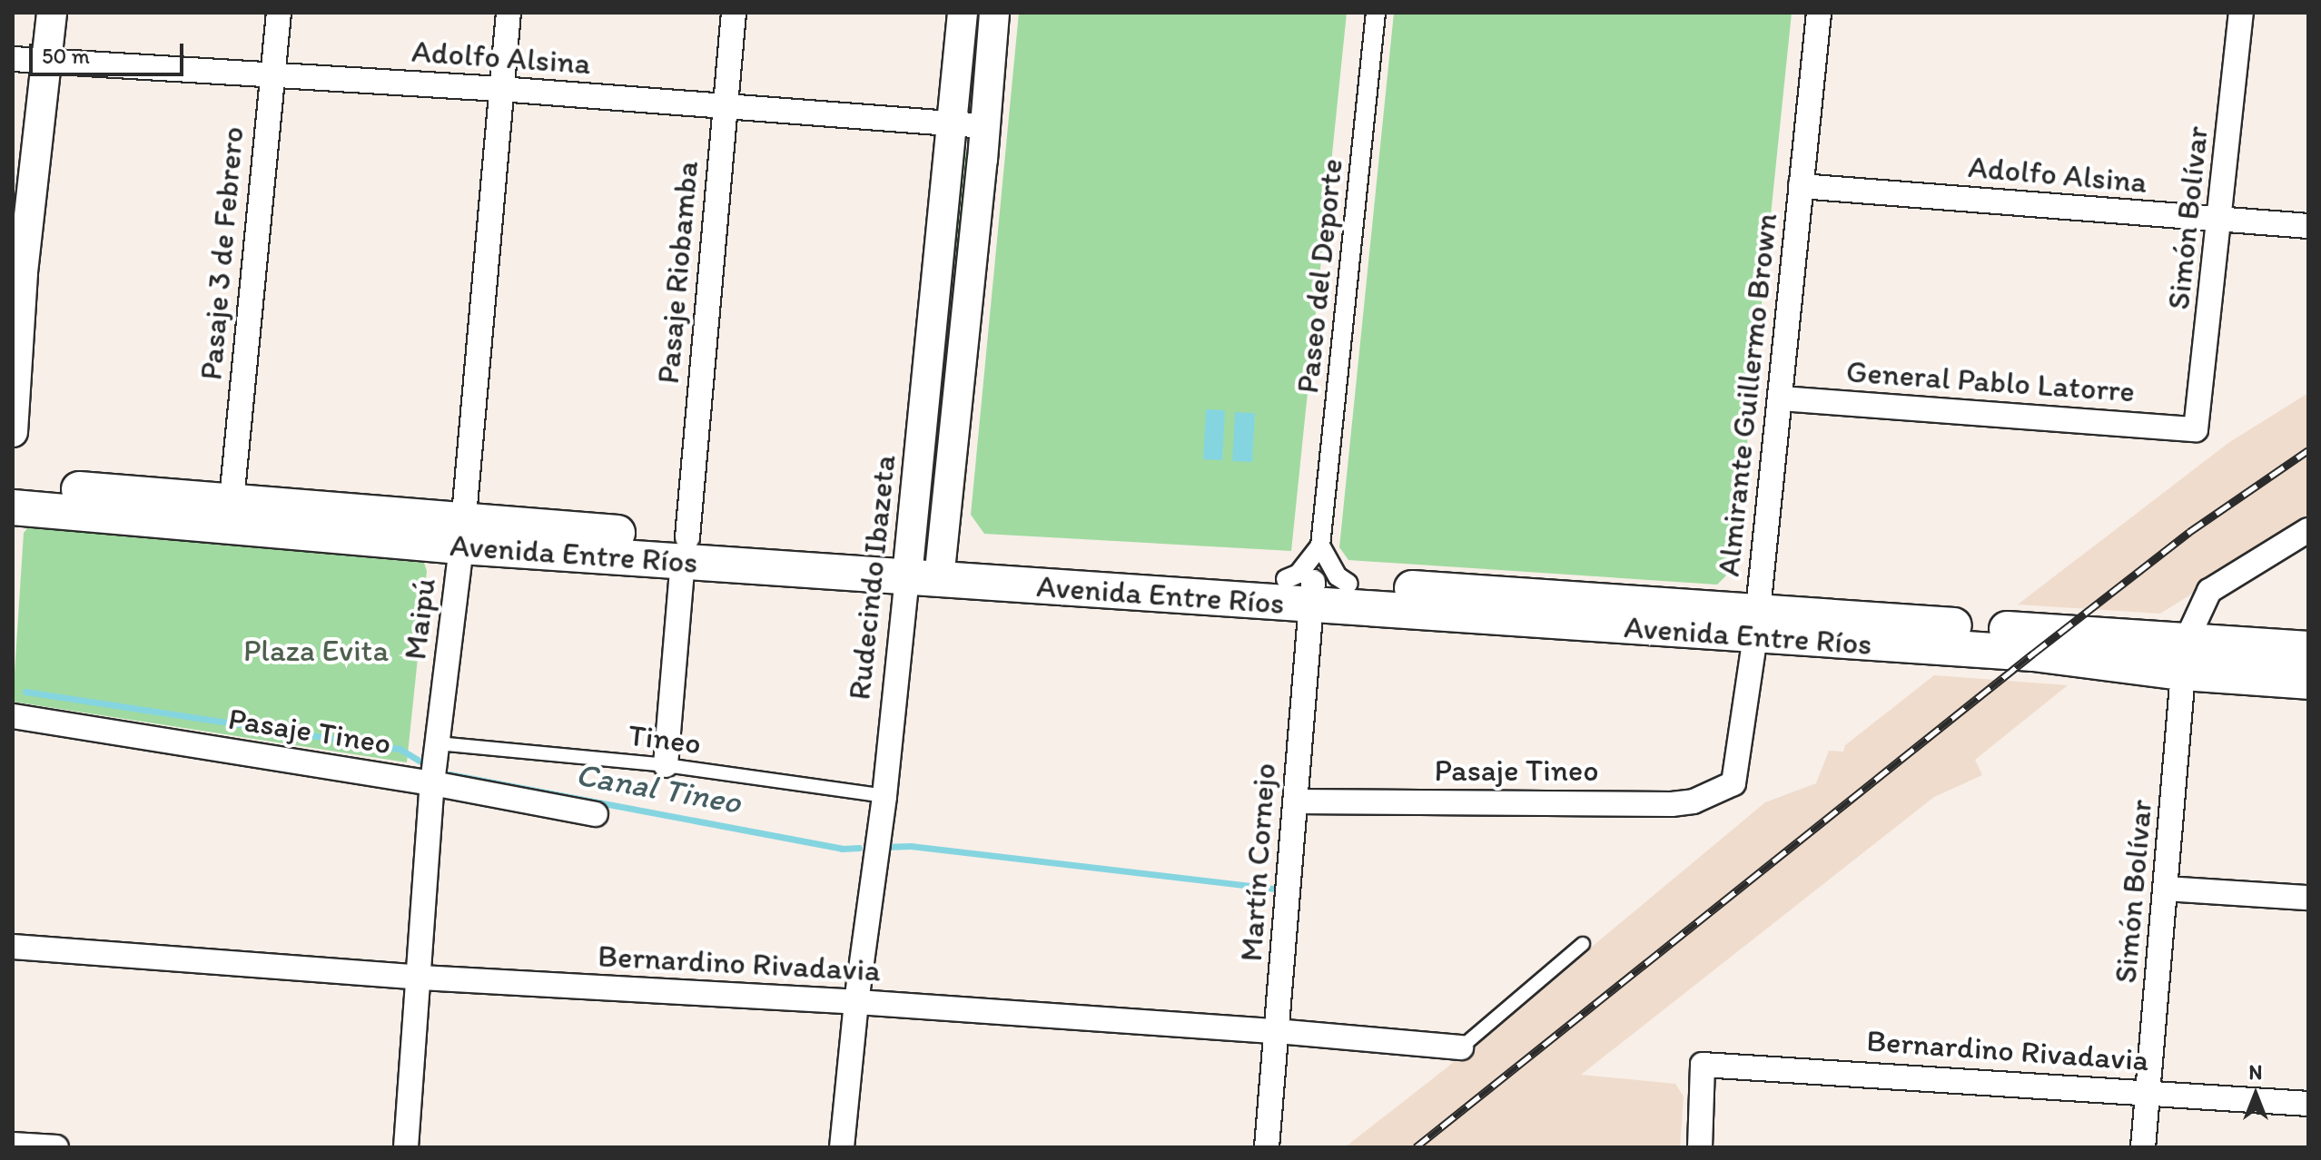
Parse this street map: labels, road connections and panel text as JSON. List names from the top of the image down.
{
  "streets": {
    "main road": ["Avenida Entre Ríos"],
    "street": [
      "Adolfo Alsina",
      "Simón Bolívar",
      "Pasaje 3 de Febrero",
      "Pasaje Riobamba",
      "Paseo del Deporte",
      "General Pablo Latorre",
      "Almirante Guillermo Brown",
      "Rudecindo Ibazeta",
      "Maipú",
      "Pasaje Tineo",
      "Martín Cornejo",
      "Bernardino Rivadavia"
    ],
    "lane": ["Tineo"]
  },
  "crossings": [
    ["Adolfo Alsina", "Simón Bolívar"],
    ["Adolfo Alsina", "Pasaje 3 de Febrero"],
    ["Adolfo Alsina", "Pasaje Riobamba"],
    ["Adolfo Alsina", "Almirante Guillermo Brown"],
    ["Adolfo Alsina", "Rudecindo Ibazeta"],
    ["Adolfo Alsina", "Maipú"],
    ["Simón Bolívar", "General Pablo Latorre"],
    ["Simón Bolívar", "Avenida Entre Ríos"],
    ["Simón Bolívar", "Bernardino Rivadavia"],
    ["Pasaje 3 de Febrero", "Avenida Entre Ríos"],
    ["Pasaje Riobamba", "Avenida Entre Ríos"],
    ["Pasaje Riobamba", "Tineo"],
    ["General Pablo Latorre", "Almirante Guillermo Brown"],
    ["Almirante Guillermo Brown", "Avenida Entre Ríos"],
    ["Almirante Guillermo Brown", "Pasaje Tineo"],
    ["Avenida Entre Ríos", "Rudecindo Ibazeta"],
    ["Avenida Entre Ríos", "Maipú"],
    ["Avenida Entre Ríos", "Martín Cornejo"],
    ["Rudecindo Ibazeta", "Tineo"],
    ["Rudecindo Ibazeta", "Bernardino Rivadavia"],
    ["Maipú", "Pasaje Tineo"],
    ["Maipú", "Tineo"],
    ["Maipú", "Bernardino Rivadavia"],
    ["Pasaje Tineo", "Martín Cornejo"],
    ["Martín Cornejo", "Bernardino Rivadavia"]
  ],
  "water": ["Canal Tineo"],
  "parks": ["Plaza Evita"],
  "scale_bar": "50 m",
  "north": "top"
}
